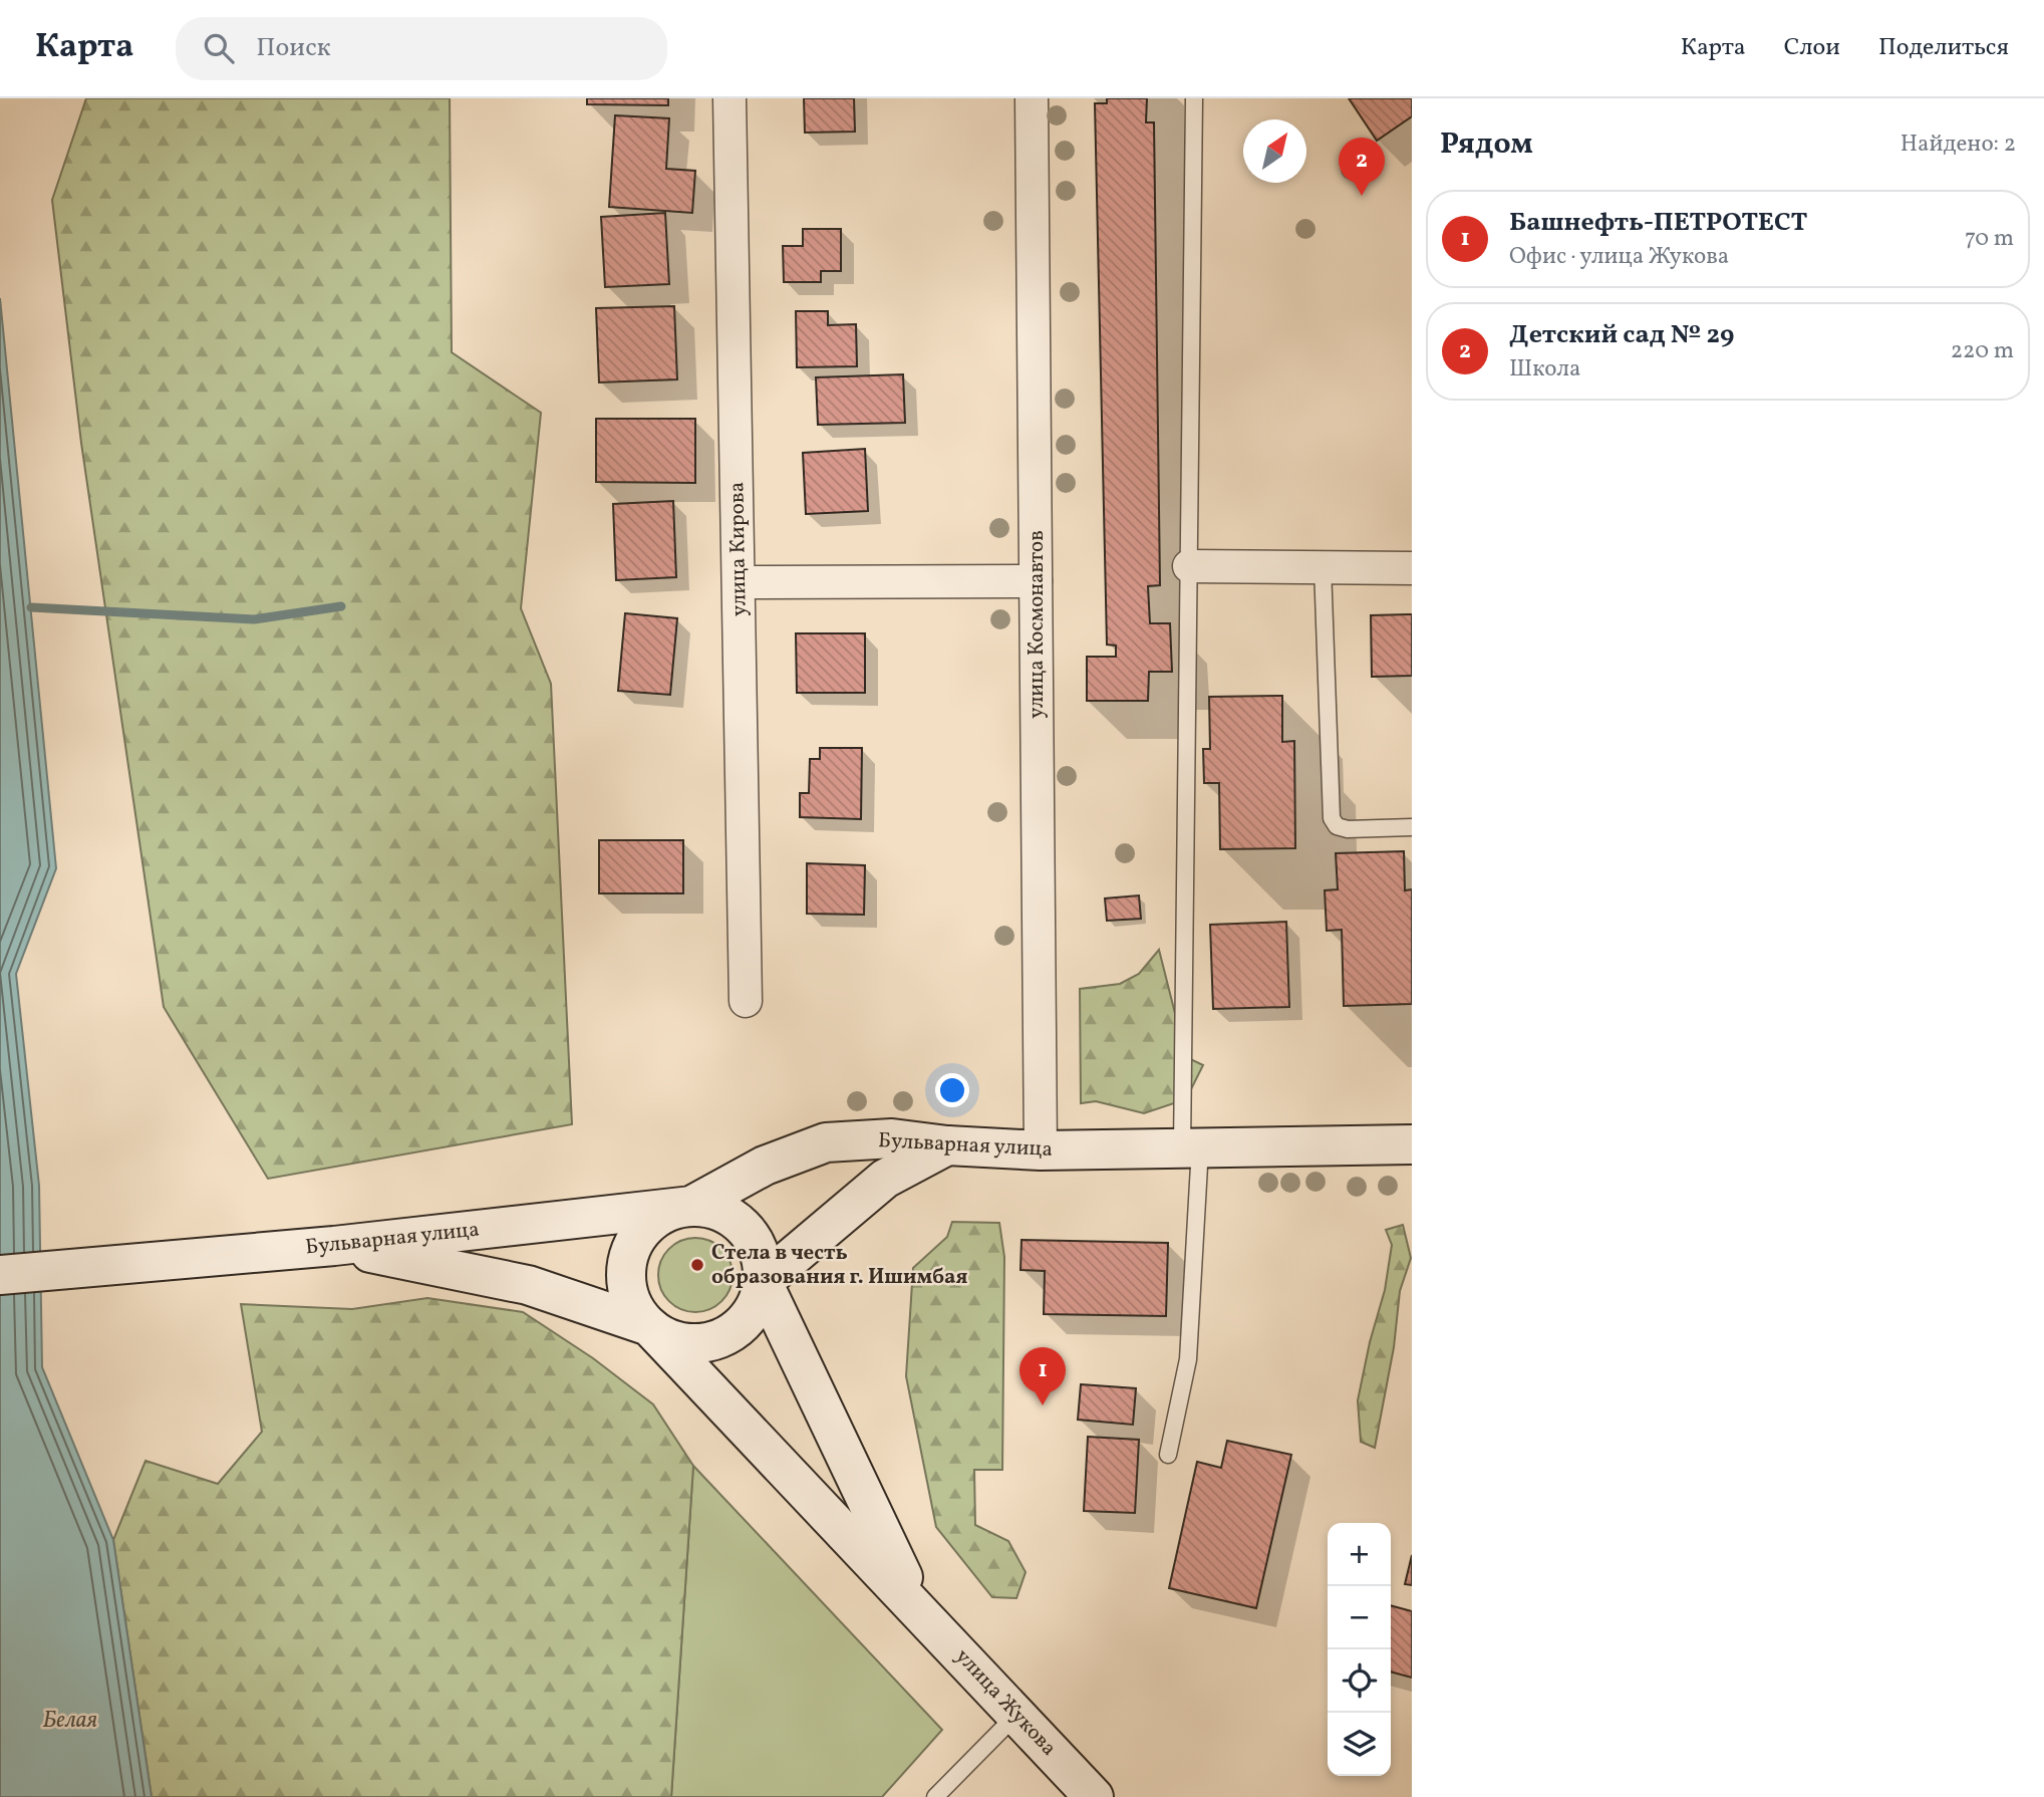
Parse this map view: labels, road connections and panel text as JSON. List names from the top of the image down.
{
  "streets": {
    "main road": ["Бульварная улица", "улица Жукова"],
    "street": ["улица Кирова", "улица Космонавтов"]
  },
  "crossings": [
    ["улица Космонавтов", "Бульварная улица"],
    ["Бульварная улица", "улица Жукова"]
  ],
  "water": ["Белая"],
  "places": ["Стела в честь образования г. Ишимбая"],
  "north": "top right",
  "page": {
    "header": "Карта",
    "search": "Поиск",
    "nav": ["Карта", "Слои", "Поделиться"],
    "heading": ["Рядом", "Найдено: 2"],
    "pins": ["2", "1"],
    "list": [
      {
        "mark": "1",
        "name": "Башнефть-ПЕТРОТЕСТ",
        "note": "Офис · улица Жукова",
        "value": "70 m"
      },
      {
        "mark": "2",
        "name": "Детский сад № 29",
        "note": "Школа",
        "value": "220 m"
      }
    ],
    "map_buttons": ["+", "−"]
  }
}
